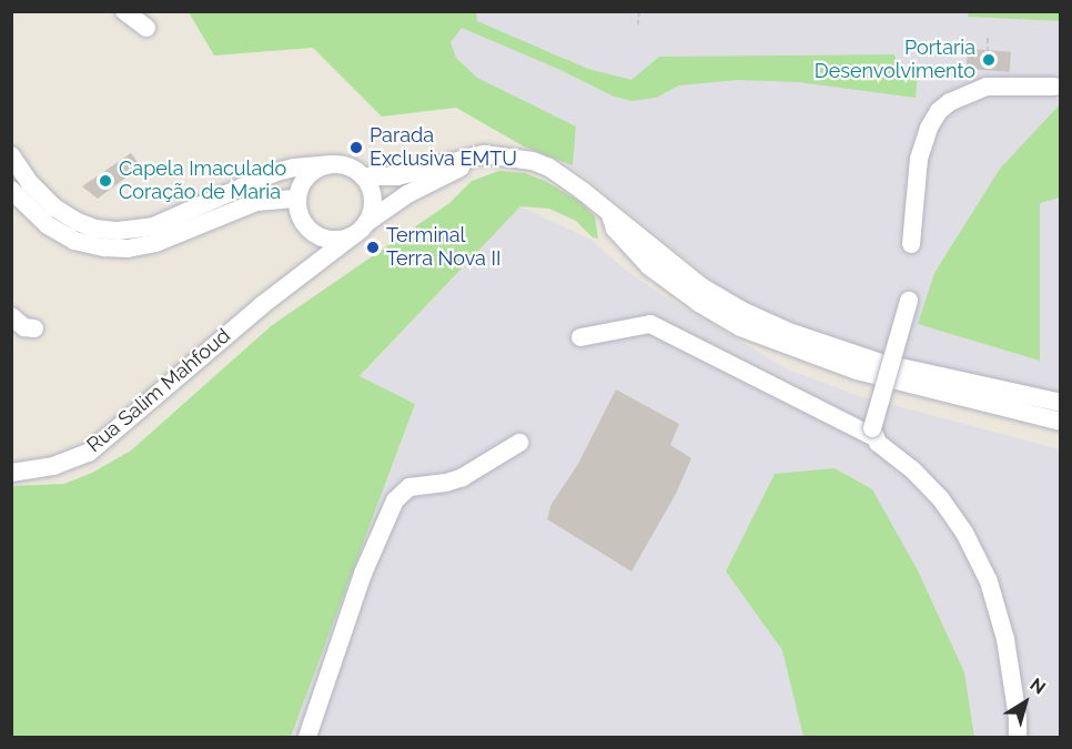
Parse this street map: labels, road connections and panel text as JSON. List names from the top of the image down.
{
  "streets": {
    "street": ["Rua Salim Mahfoud"]
  },
  "places": [
    "Portaria Desenvolvimento",
    "Parada Exclusiva EMTU",
    "Capela Imaculado Coração de Maria",
    "Terminal Terra Nova II"
  ],
  "north": "top right"
}
